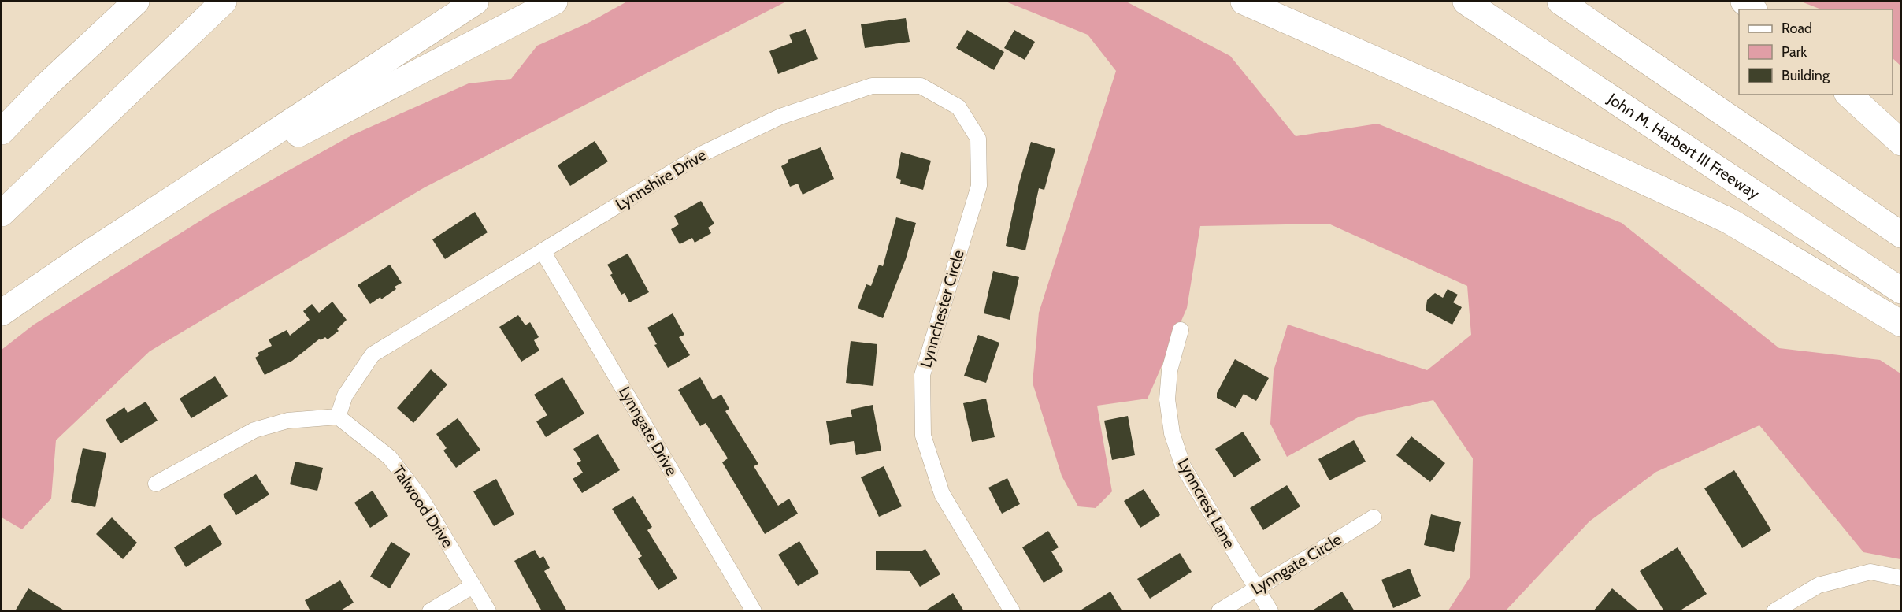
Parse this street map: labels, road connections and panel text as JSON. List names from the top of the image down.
{
  "streets": {
    "highway": ["John M. Harbert III Freeway"],
    "street": [
      "Lynnshire Drive",
      "Lynnchester Circle",
      "Lynngate Drive",
      "Lynncrest Lane",
      "Talwood Drive",
      "Lynngate Circle"
    ]
  },
  "crossings": [
    ["Lynnshire Drive", "Lynnchester Circle"],
    ["Lynnshire Drive", "Lynngate Drive"],
    ["Lynnshire Drive", "Talwood Drive"],
    ["Lynncrest Lane", "Lynngate Circle"]
  ],
  "legend": ["Road", "Park", "Building"]
}
